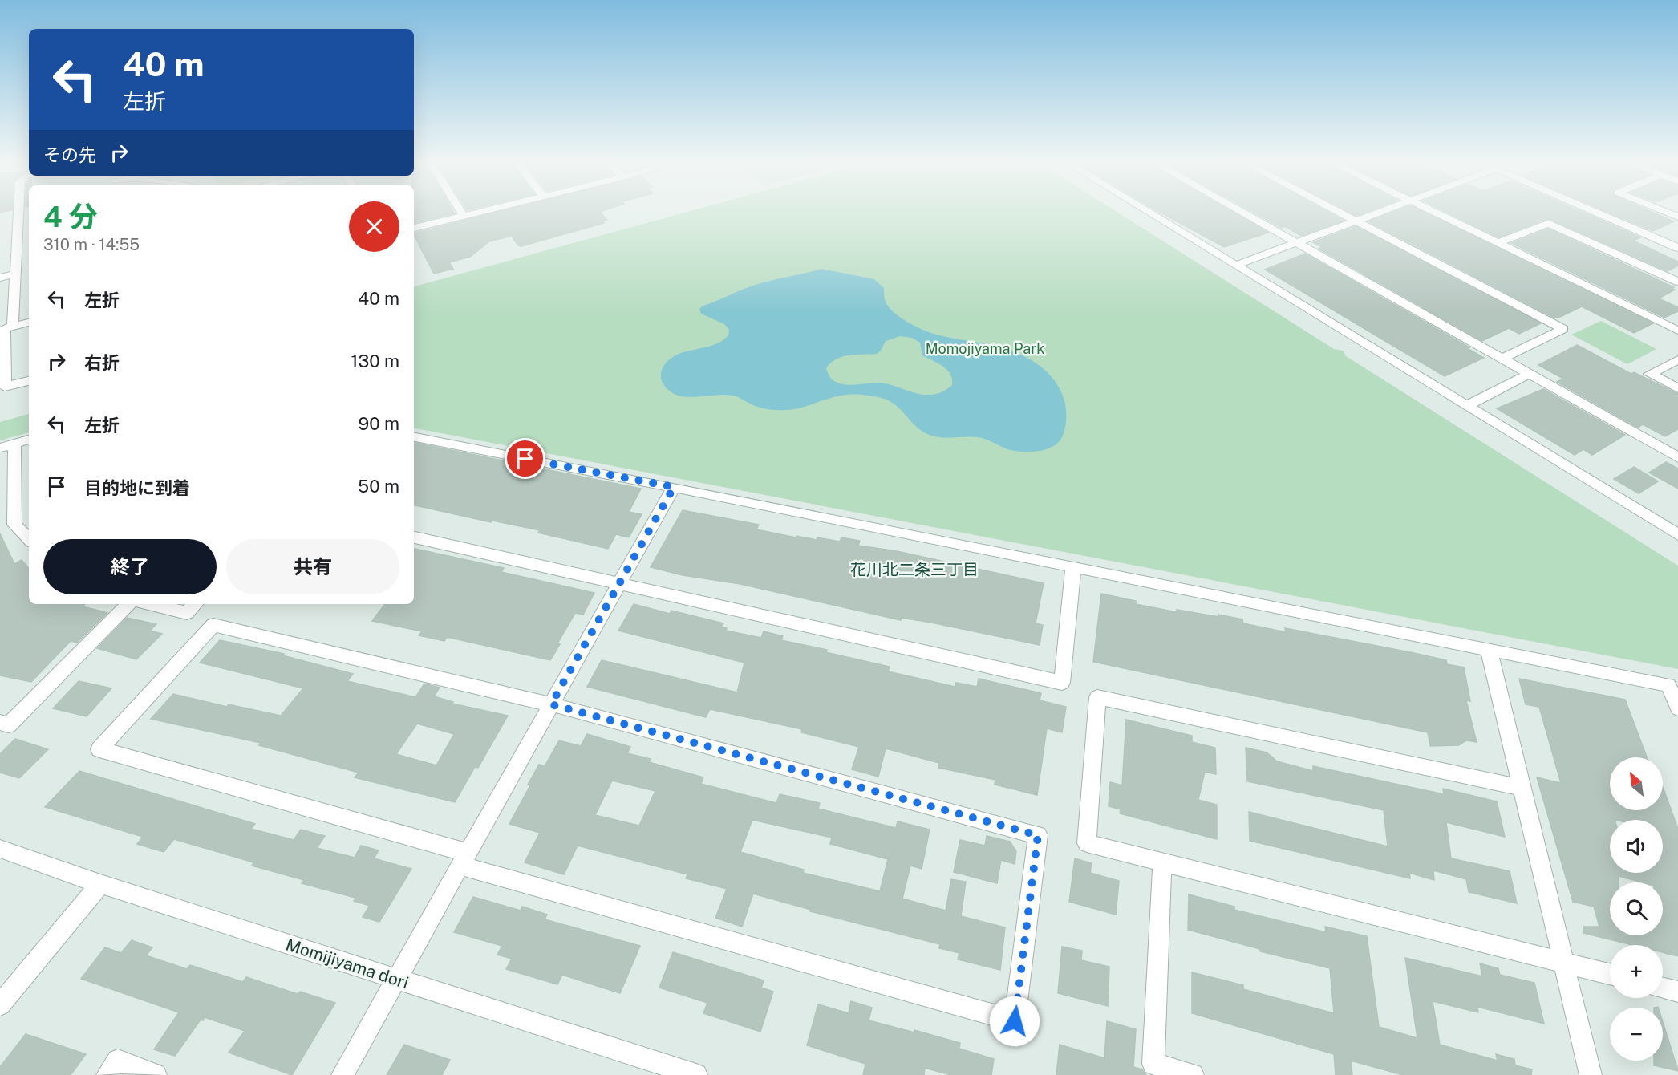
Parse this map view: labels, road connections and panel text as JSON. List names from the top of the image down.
{
  "streets": {
    "street": ["Momijiyama dori"]
  },
  "districts": ["花川北二条三丁目"],
  "parks": ["Momojiyama Park"],
  "north": "top left",
  "page": {
    "turn": ["40 m", "左折"],
    "then": "その先",
    "heading": ["4 分", "310 m · 14:55"],
    "list": [
      {
        "name": "左折",
        "value": "40 m"
      },
      {
        "name": "右折",
        "value": "130 m"
      },
      {
        "name": "左折",
        "value": "90 m"
      },
      {
        "name": "目的地に到着",
        "value": "50 m"
      }
    ],
    "buttons": ["終了", "共有"],
    "map_buttons": ["+", "−"]
  }
}
